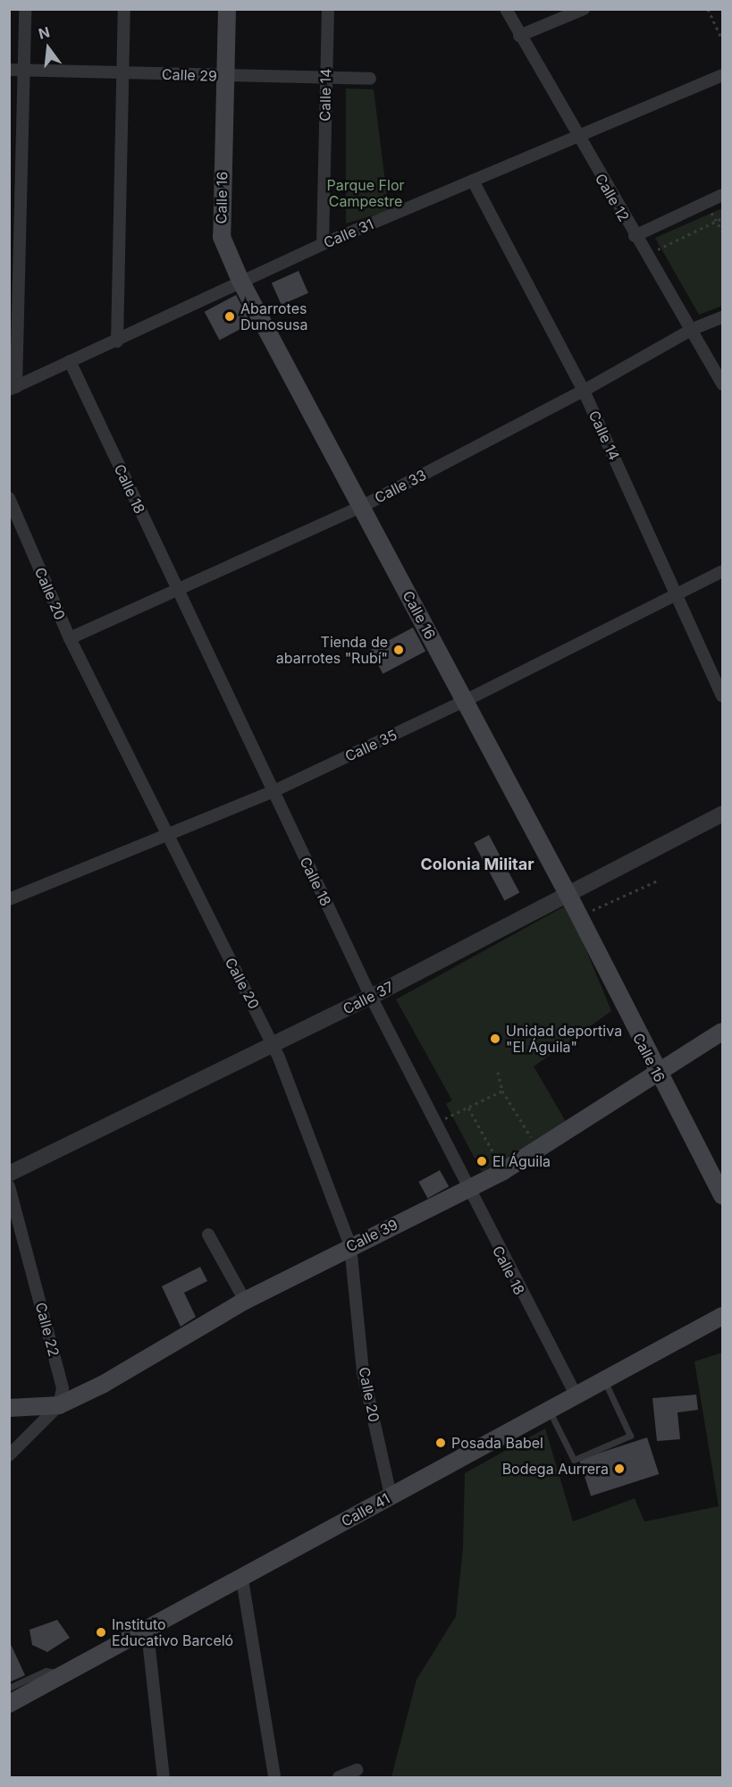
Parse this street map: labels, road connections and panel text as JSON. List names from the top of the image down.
{
  "streets": {
    "main road": ["Calle 16", "Calle 39", "Calle 41"],
    "street": [
      "Calle 29",
      "Calle 14",
      "Calle 12",
      "Calle 31",
      "Calle 33",
      "Calle 18",
      "Calle 20",
      "Calle 35",
      "Calle 37",
      "Calle 22"
    ]
  },
  "crossings": [
    ["Calle 29", "Calle 14"],
    ["Calle 29", "Calle 16"],
    ["Calle 14", "Calle 31"],
    ["Calle 14", "Calle 33"],
    ["Calle 14", "Calle 35"],
    ["Calle 16", "Calle 31"],
    ["Calle 16", "Calle 33"],
    ["Calle 16", "Calle 35"],
    ["Calle 16", "Calle 37"],
    ["Calle 16", "Calle 39"],
    ["Calle 12", "Calle 31"],
    ["Calle 12", "Calle 33"],
    ["Calle 31", "Calle 18"],
    ["Calle 33", "Calle 18"],
    ["Calle 33", "Calle 20"],
    ["Calle 18", "Calle 35"],
    ["Calle 18", "Calle 37"],
    ["Calle 18", "Calle 39"],
    ["Calle 18", "Calle 41"],
    ["Calle 20", "Calle 35"],
    ["Calle 20", "Calle 37"],
    ["Calle 20", "Calle 39"],
    ["Calle 20", "Calle 41"],
    ["Calle 39", "Calle 22"]
  ],
  "districts": ["Colonia Militar"],
  "parks": ["Parque Flor Campestre"],
  "places": [
    "Abarrotes Dunosusa",
    "Tienda de abarrotes \"Rubí\"",
    "Unidad deportiva \"El Águila\"",
    "El Águila",
    "Posada Babel",
    "Bodega Aurrera",
    "Instituto Educativo Barceló"
  ],
  "north": "top"
}
